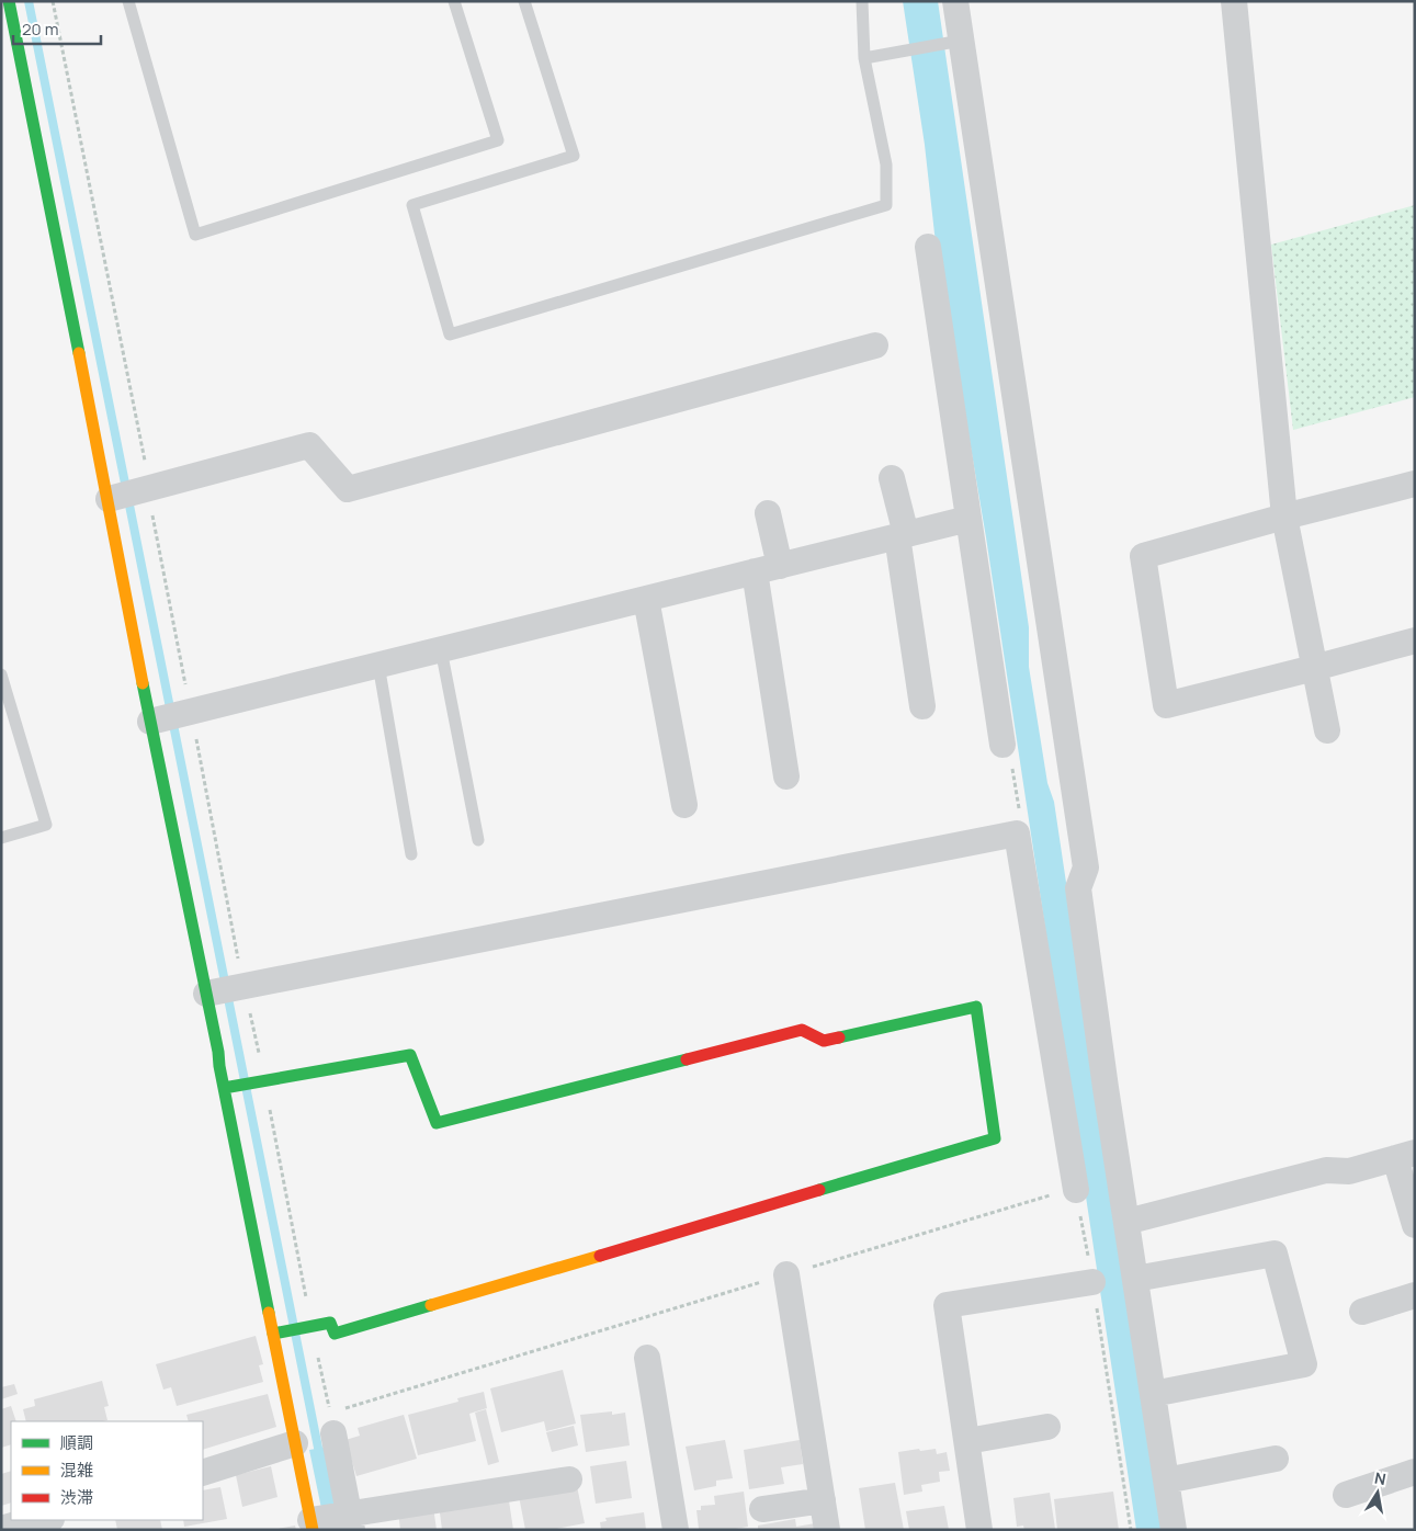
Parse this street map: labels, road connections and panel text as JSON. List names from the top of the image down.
{
  "legend": ["順調", "混雑", "渋滞"],
  "scale_bar": "20 m",
  "north": "top"
}
